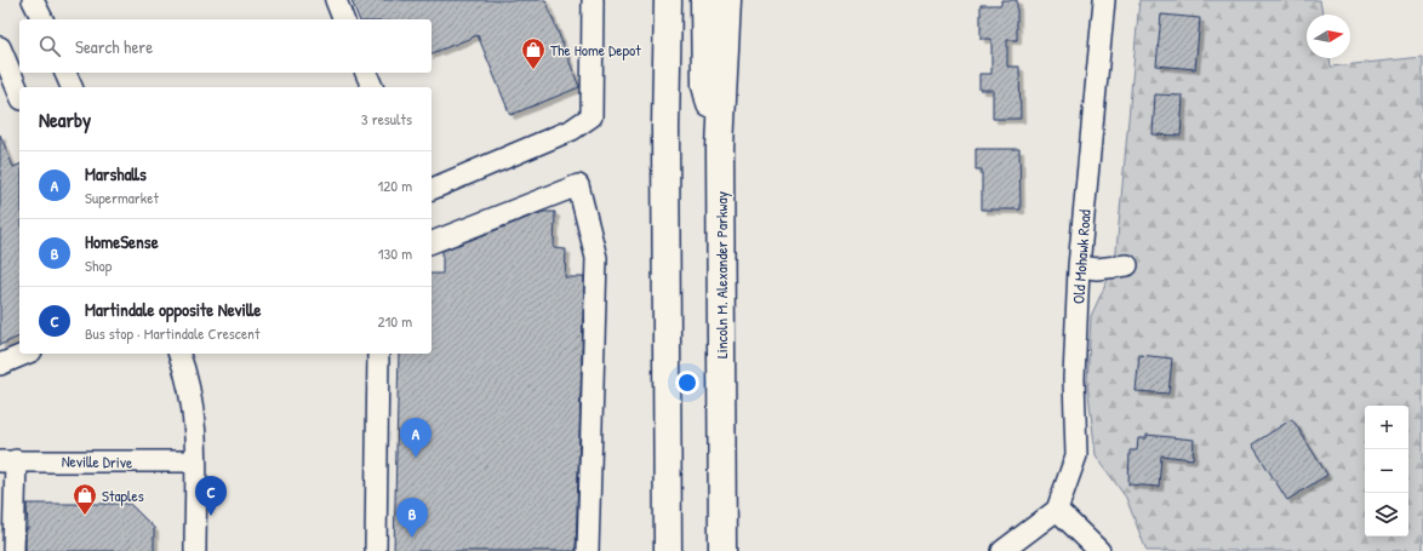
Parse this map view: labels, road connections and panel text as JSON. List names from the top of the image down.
{
  "streets": {
    "highway": ["Lincoln M. Alexander Parkway"],
    "street": ["Old Mohawk Road", "Neville Drive"]
  },
  "places": {
    "shop": ["The Home Depot", "Staples"]
  },
  "north": "right",
  "page": {
    "search": "Search here",
    "heading": ["Nearby", "3 results"],
    "list": [
      {
        "mark": "A",
        "name": "Marshalls",
        "note": "Supermarket",
        "value": "120 m"
      },
      {
        "mark": "B",
        "name": "HomeSense",
        "note": "Shop",
        "value": "130 m"
      },
      {
        "mark": "C",
        "name": "Martindale opposite Neville",
        "note": "Bus stop · Martindale Crescent",
        "value": "210 m"
      }
    ],
    "map_buttons": ["+", "−"],
    "pins": ["A", "C", "B"]
  }
}
